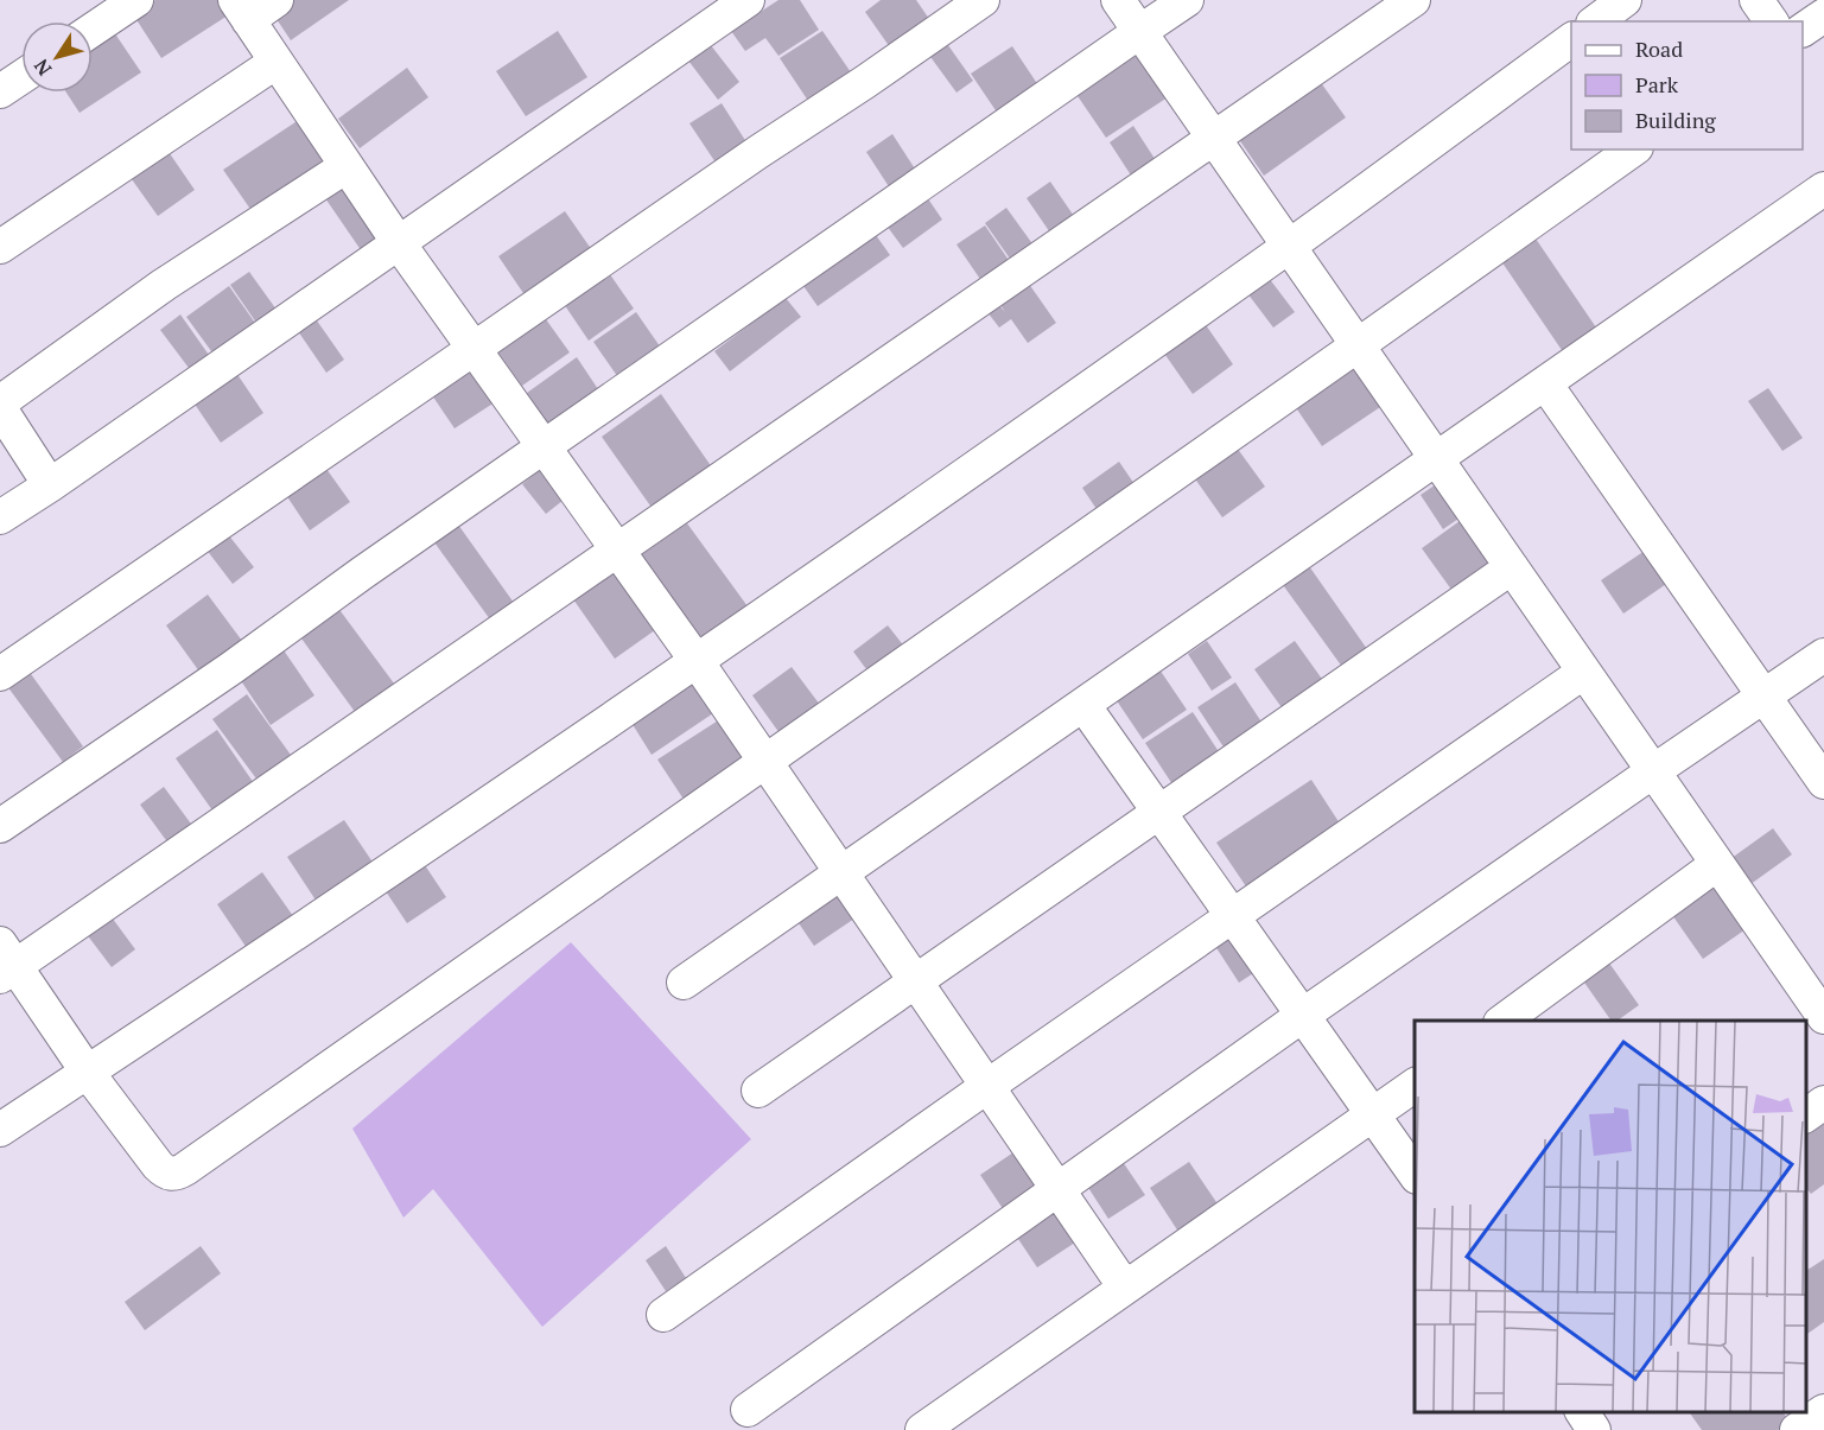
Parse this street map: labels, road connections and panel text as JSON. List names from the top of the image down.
{
  "legend": ["Road", "Park", "Building"],
  "north": "bottom left"
}
